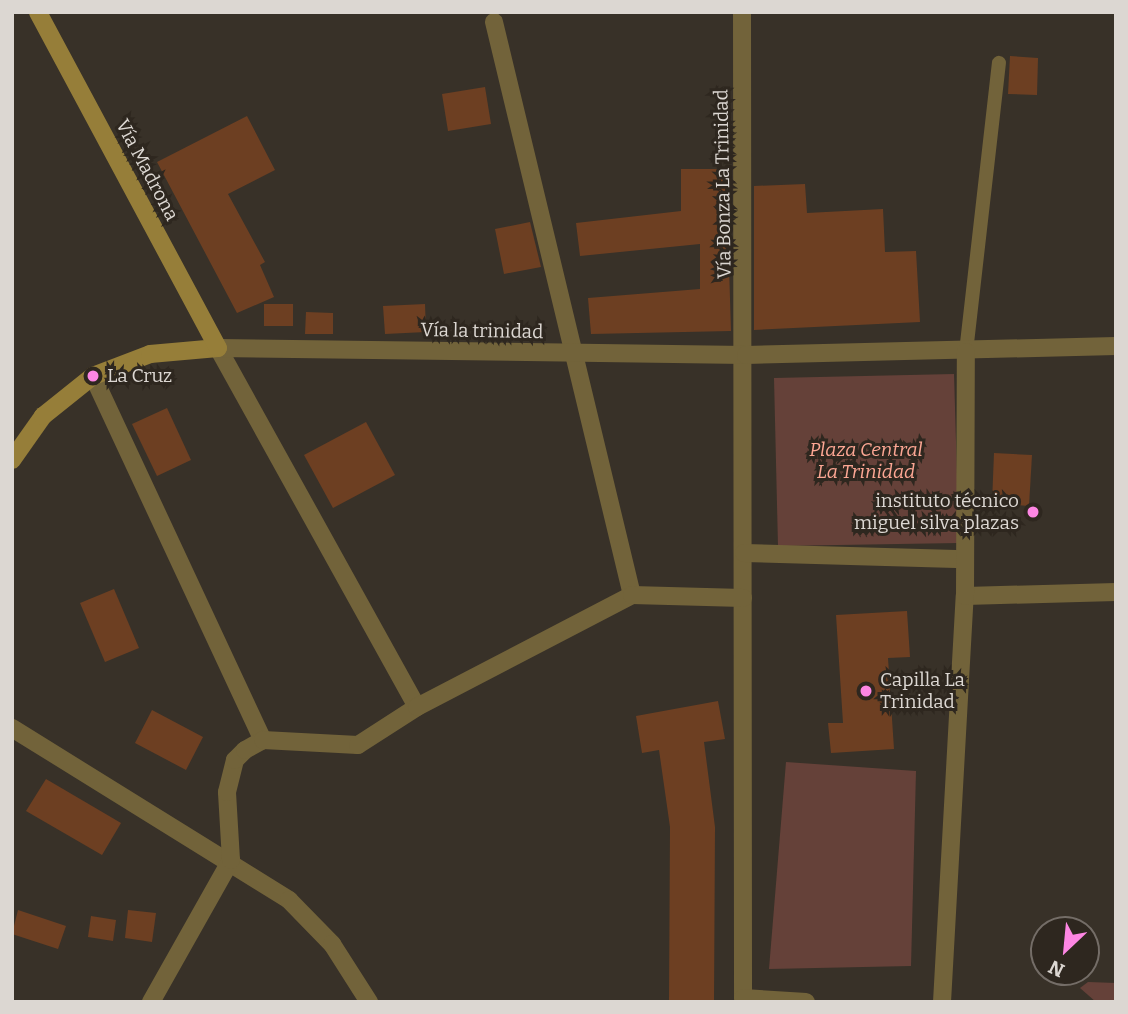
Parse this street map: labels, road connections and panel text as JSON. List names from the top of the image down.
{
  "streets": {
    "street": ["Vía Madrona", "Vía Bonza La Trinidad", "Vía la trinidad"]
  },
  "crossings": [
    ["Vía Madrona", "Vía la trinidad"],
    ["Vía Bonza La Trinidad", "Vía la trinidad"]
  ],
  "parks": ["Plaza Central La Trinidad"],
  "places": ["La Cruz", "instituto técnico miguel silva plazas", "Capilla La Trinidad"],
  "north": "bottom left"
}
